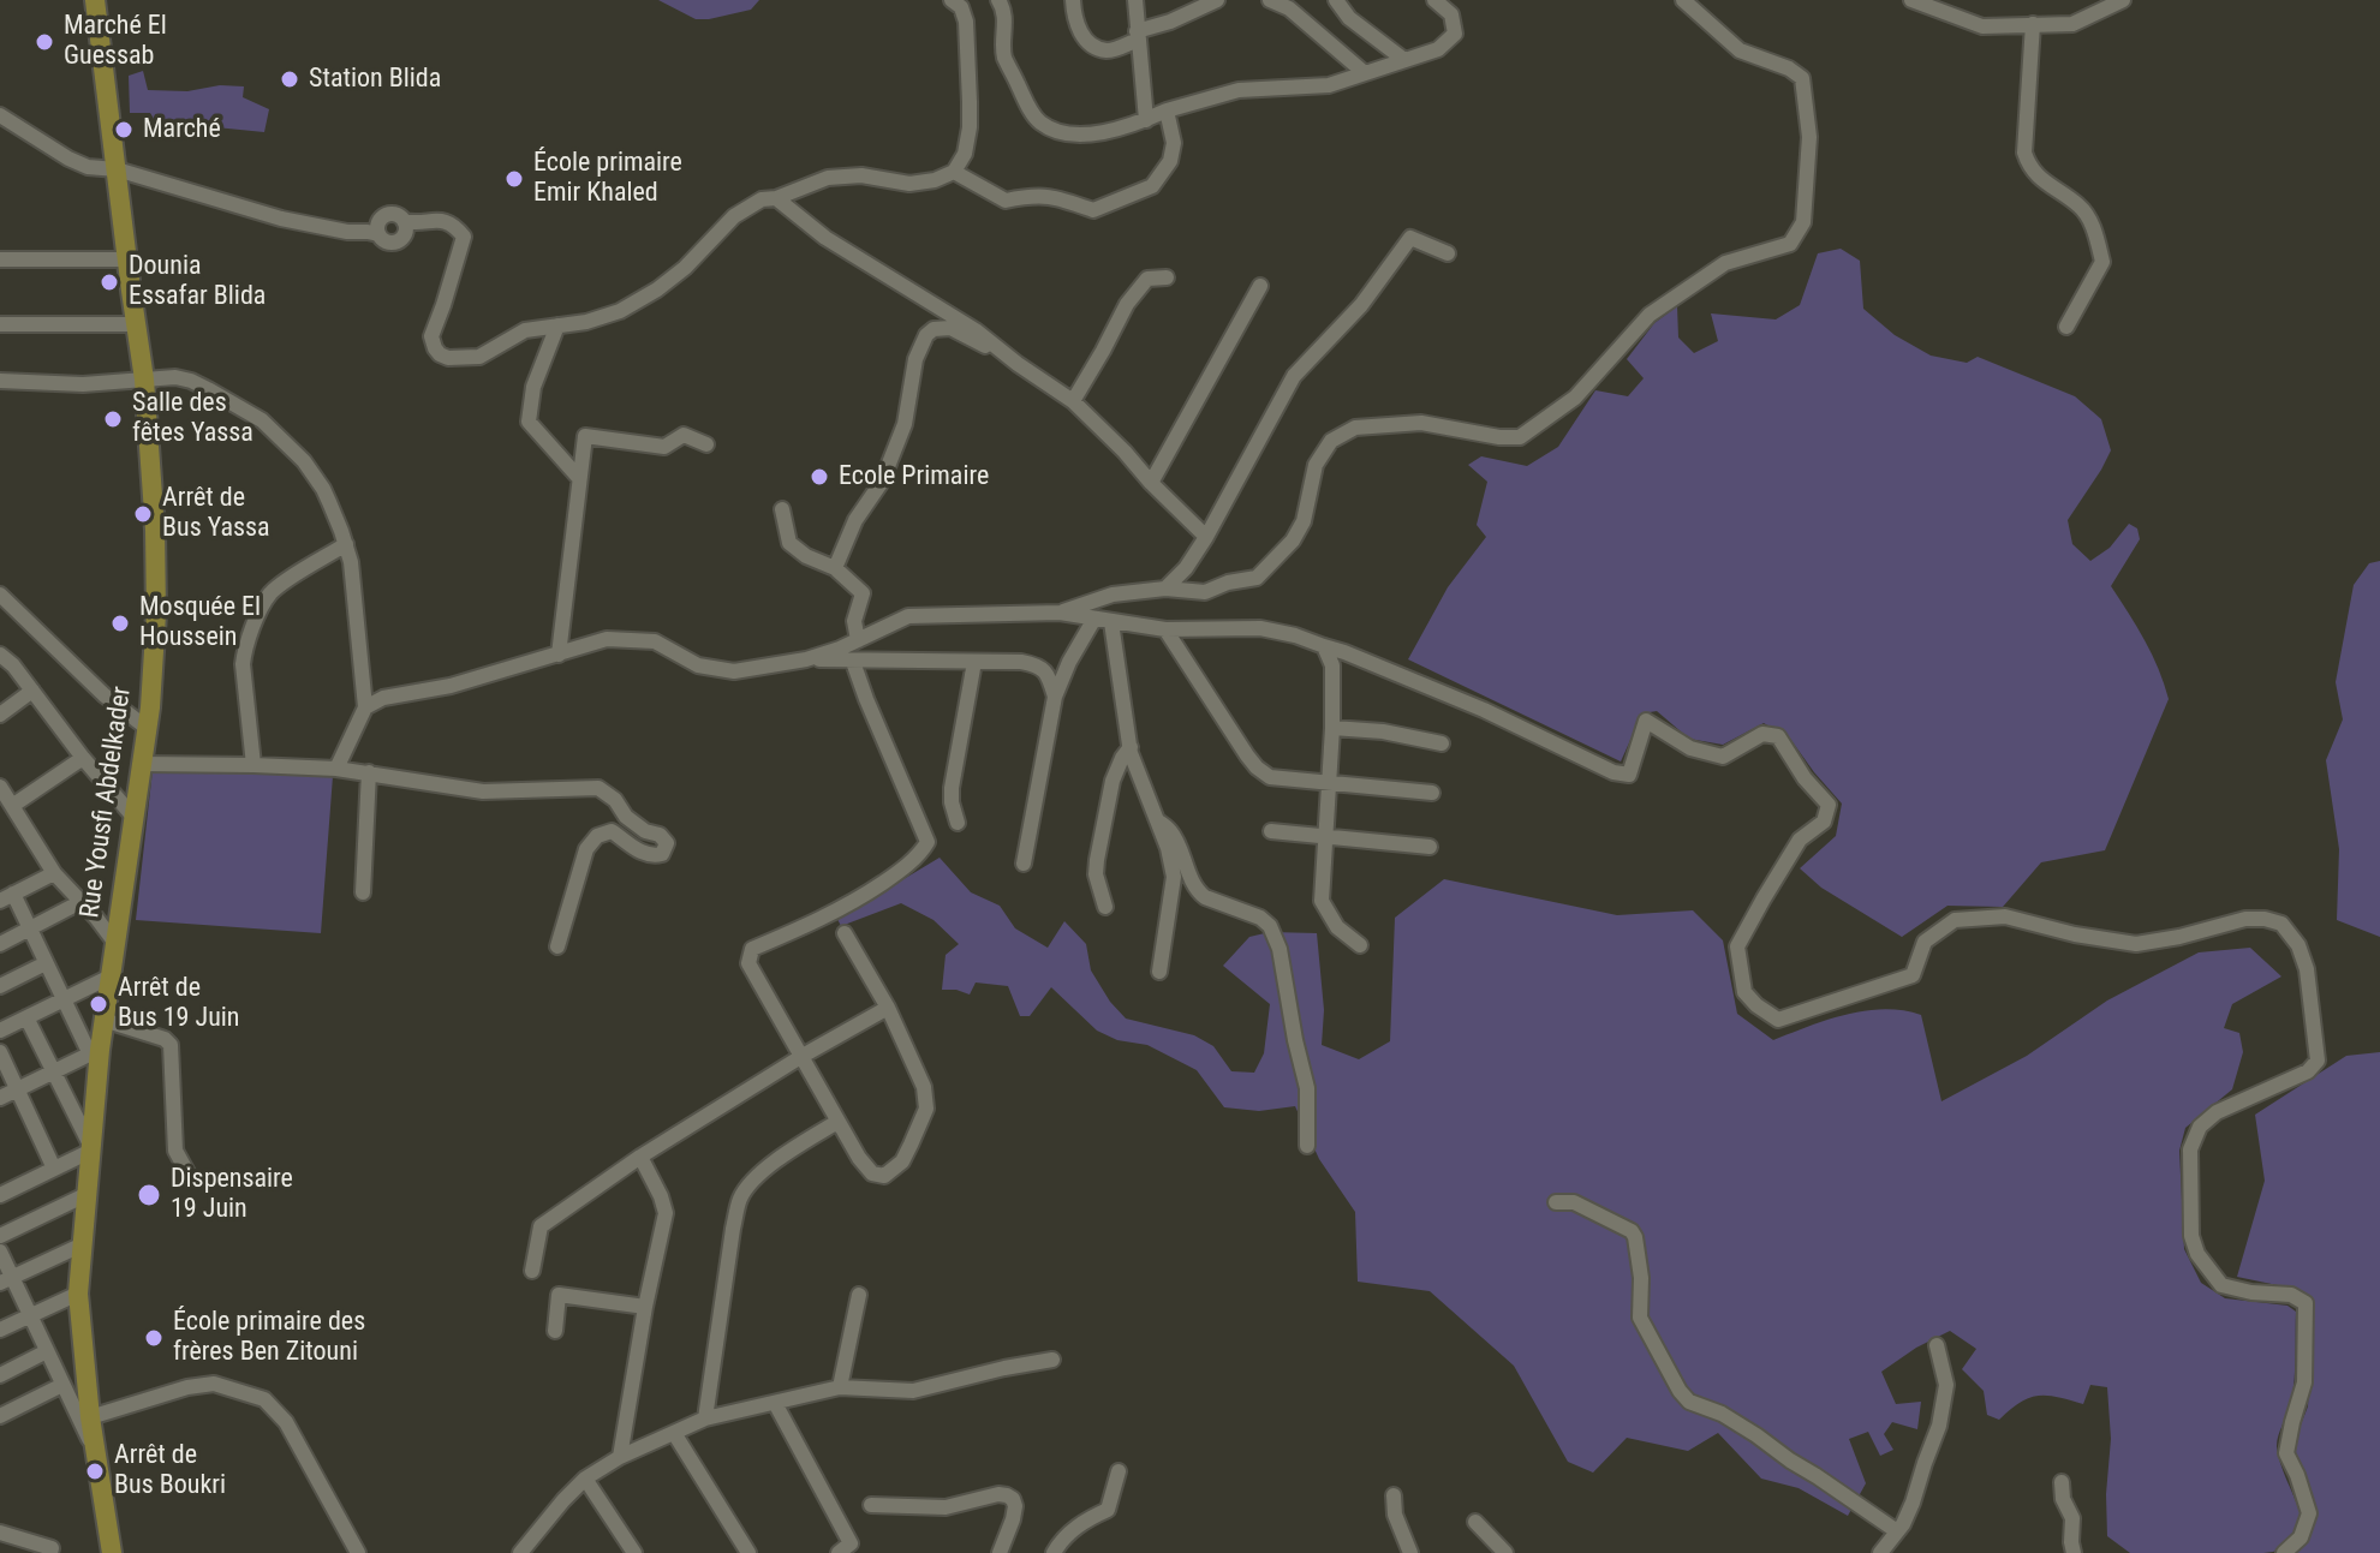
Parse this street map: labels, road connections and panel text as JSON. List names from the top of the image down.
{
  "streets": {
    "main road": ["Rue Yousfi Abdelkader"]
  },
  "places": [
    "Marché El Guessab",
    "Station Blida",
    "Marché",
    "École primaire Emir Khaled",
    "Dounia Essafar Blida",
    "Salle des fêtes Yassa",
    "Ecole Primaire",
    "Arrêt de Bus Yassa",
    "Mosquée El Houssein",
    "Arrêt de Bus 19 Juin",
    "Dispensaire 19 Juin",
    "École primaire des frères Ben Zitouni",
    "Arrêt de Bus Boukri"
  ]
}
